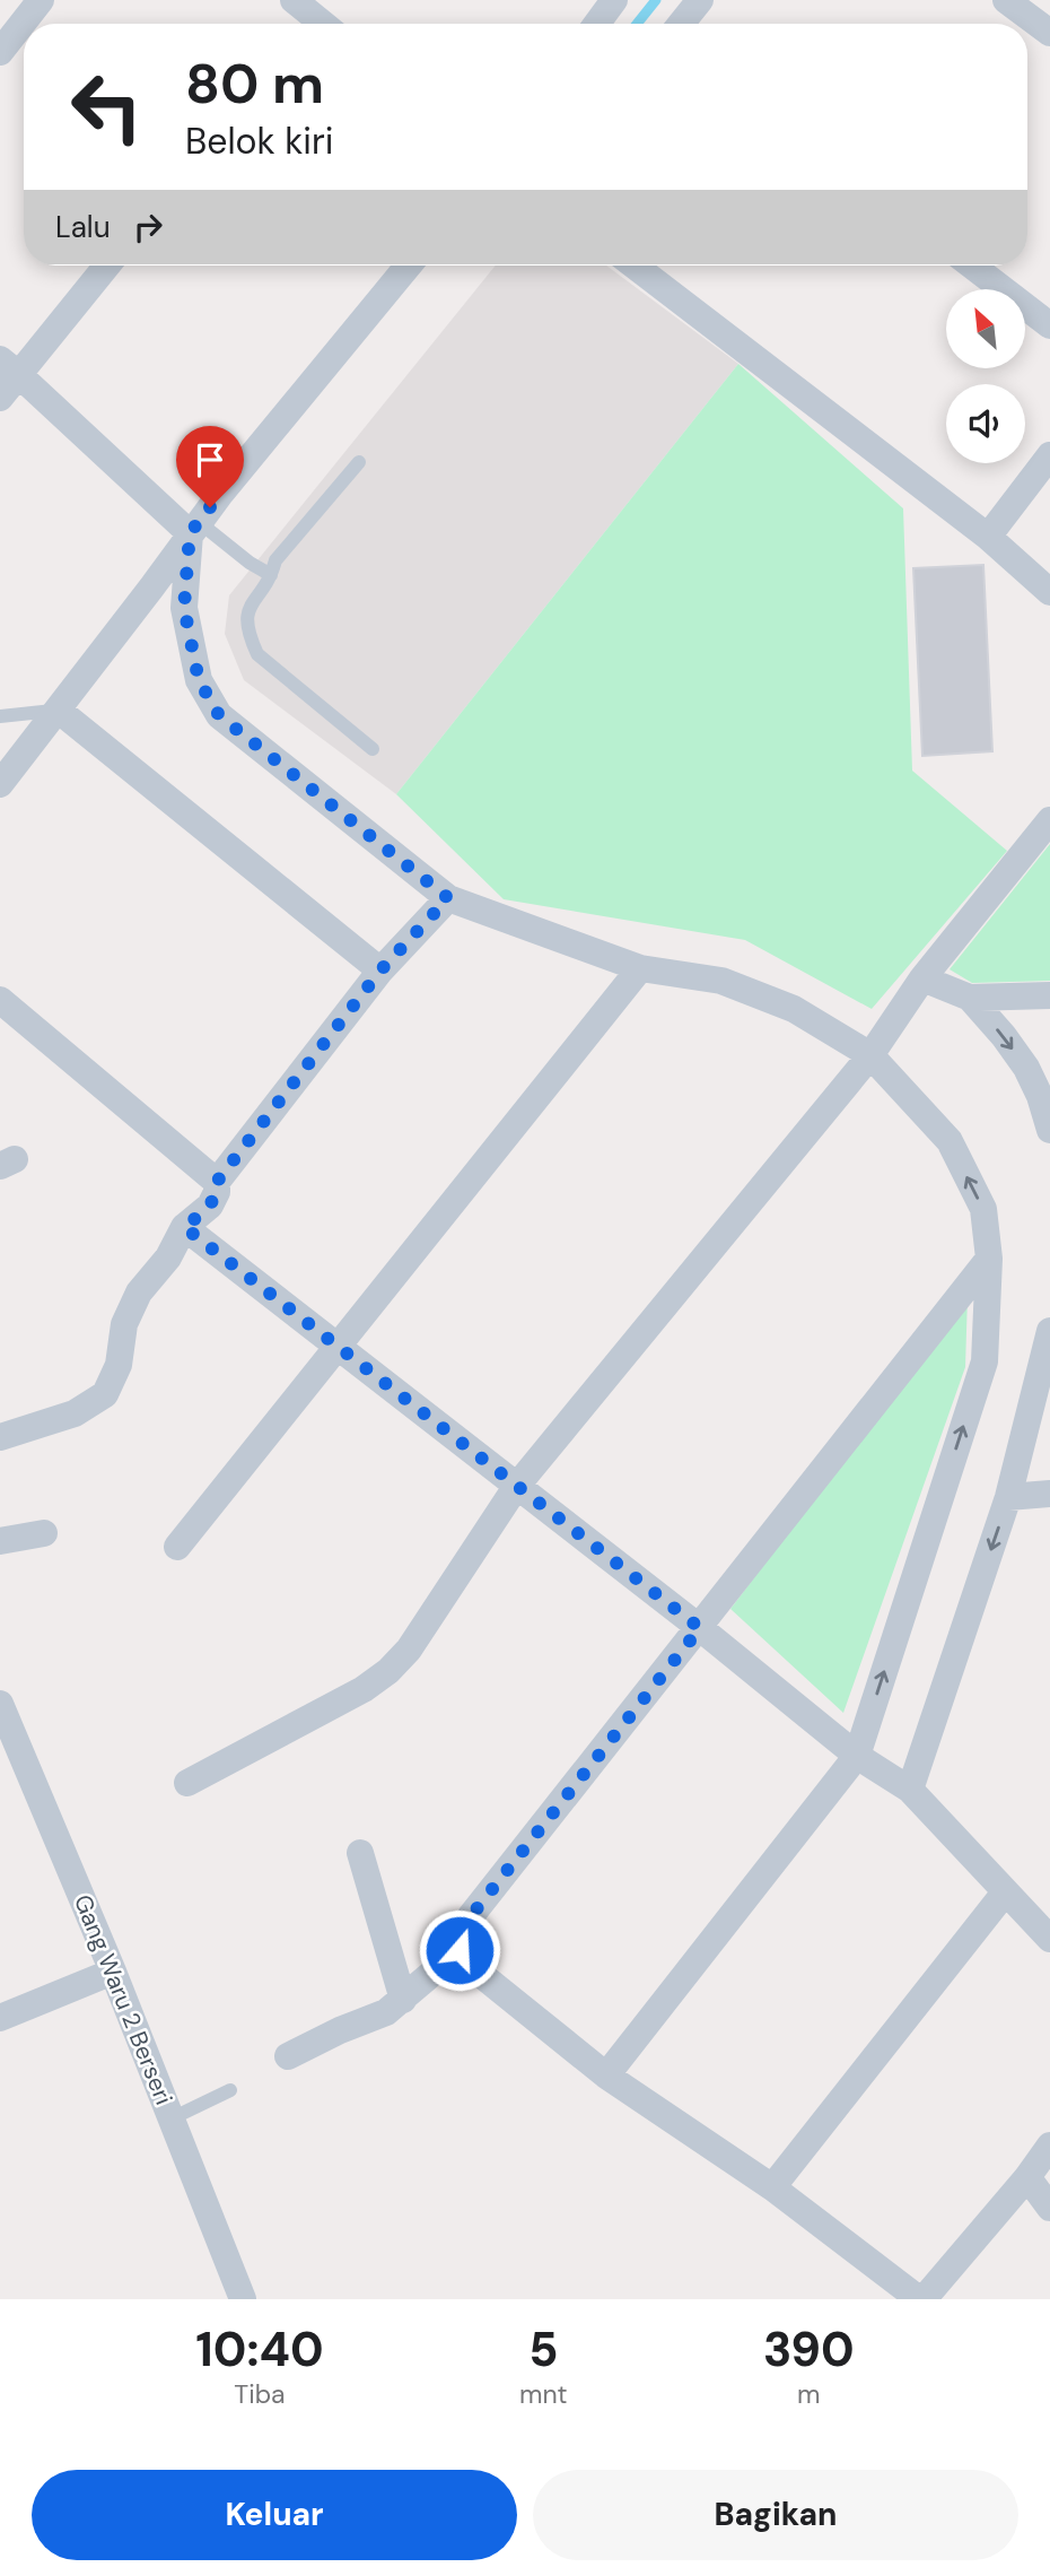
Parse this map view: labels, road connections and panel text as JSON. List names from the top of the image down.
{
  "streets": {
    "street": ["Gang Waru 2 Berseri"]
  },
  "north": "top left",
  "page": {
    "turn": ["80 m", "Belok kiri"],
    "then": "Lalu",
    "eta": [
      "10:40",
      "Tiba",
      "5",
      "mnt",
      "390",
      "m"
    ],
    "buttons": ["Keluar", "Bagikan"]
  }
}
